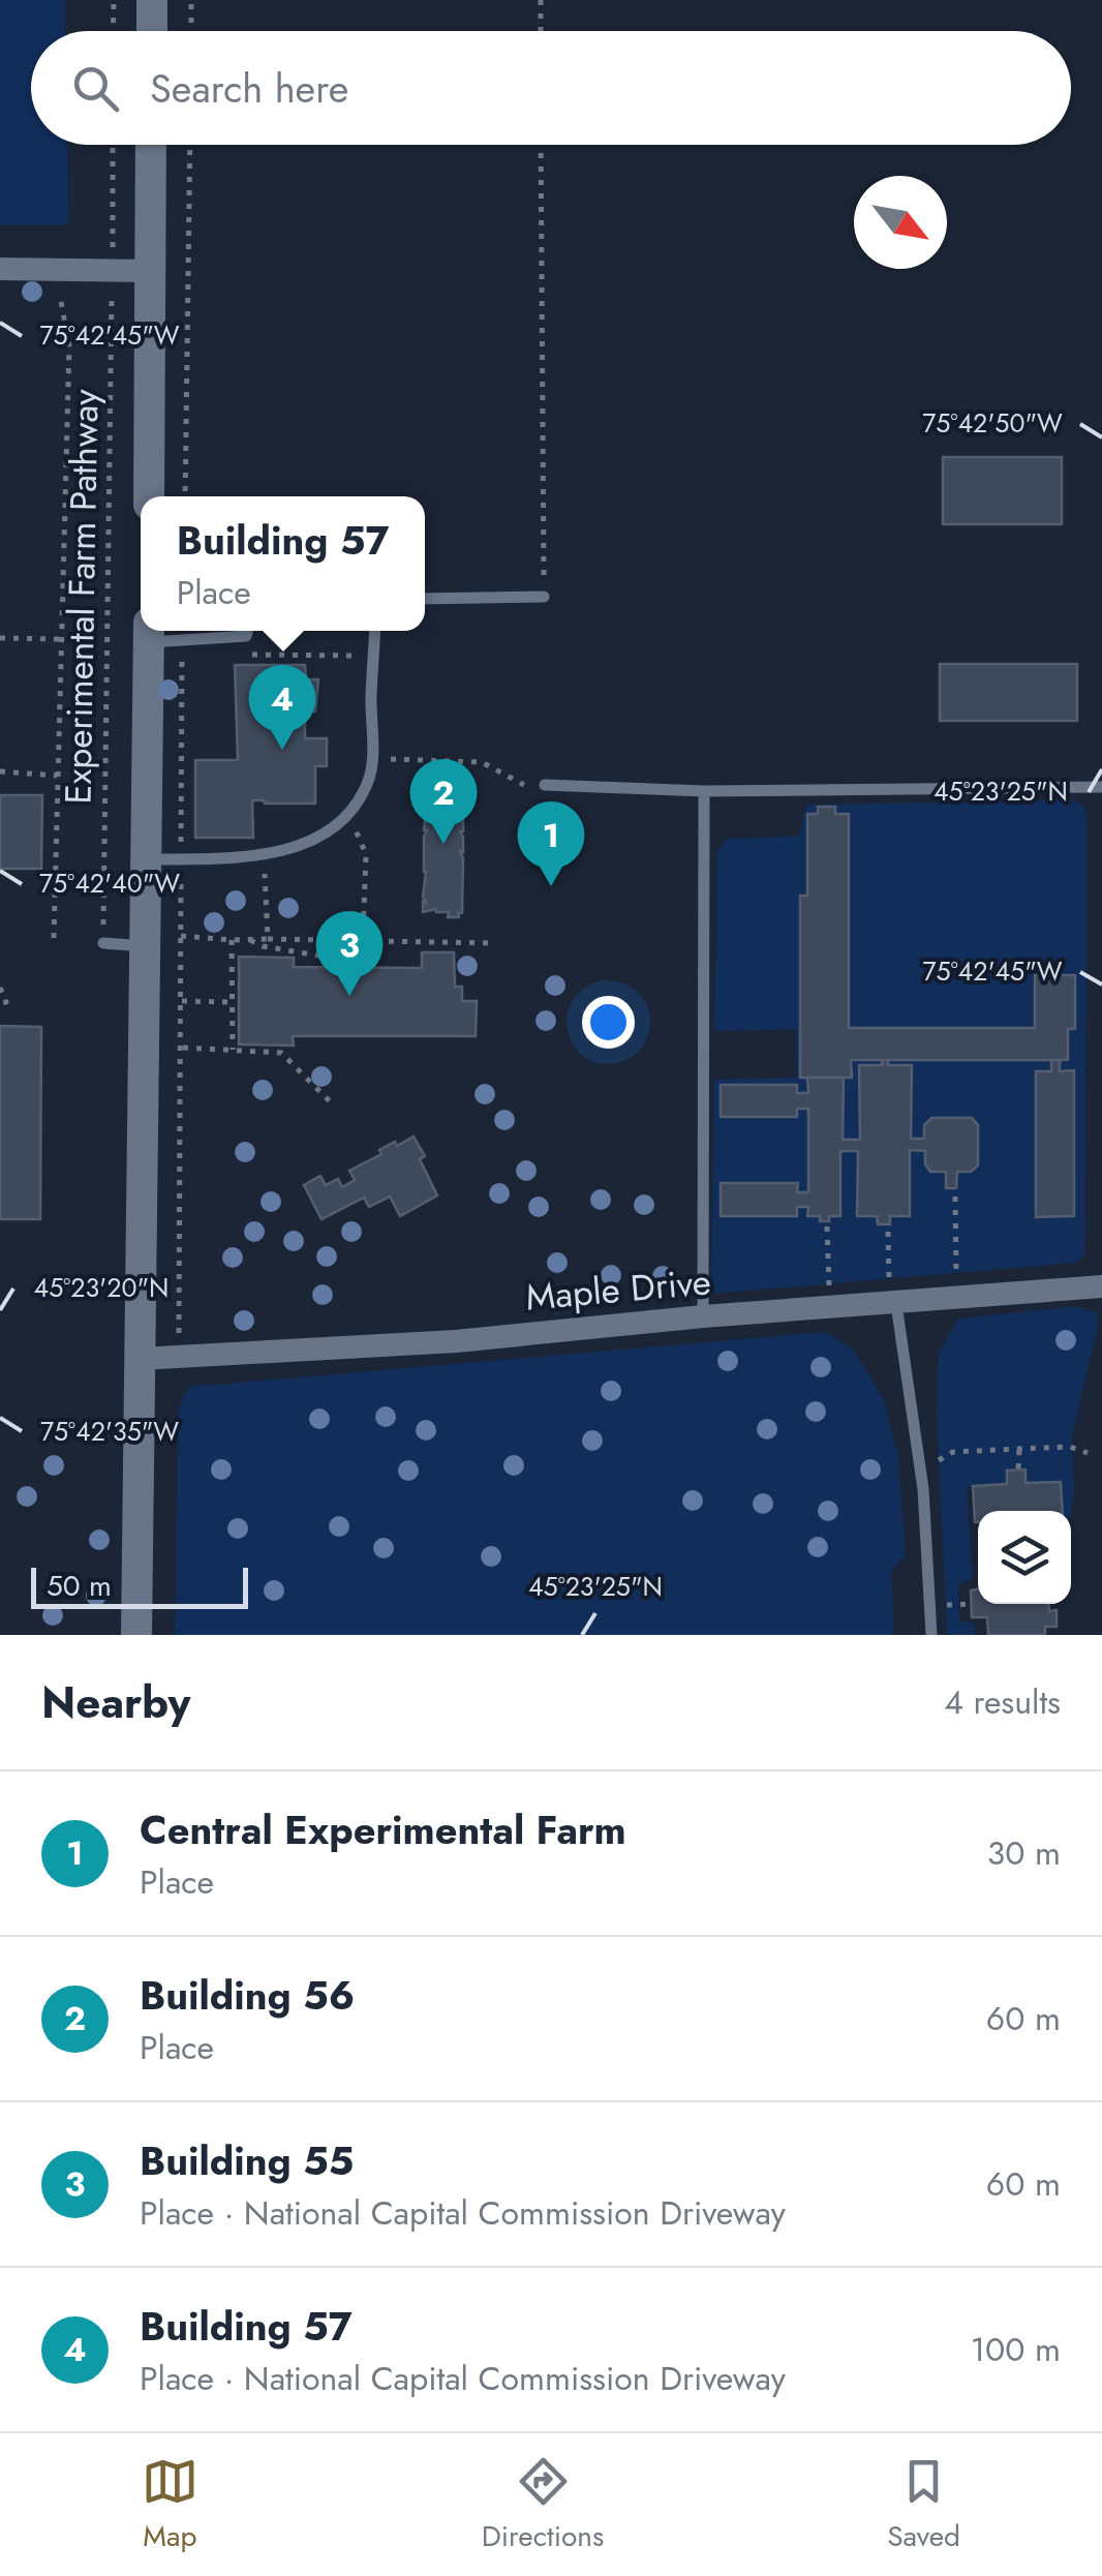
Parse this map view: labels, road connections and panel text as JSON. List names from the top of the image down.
{
  "streets": {
    "street": ["Maple Drive"],
    "path": ["Experimental Farm Pathway"]
  },
  "scale_bar": "50 m",
  "north": "bottom right",
  "page": {
    "search": "Search here",
    "popup": ["Building 57", "Place"],
    "pins": [
      "4",
      "2",
      "1",
      "3"
    ],
    "scale": "50 m",
    "heading": ["Nearby", "4 results"],
    "list": [
      {
        "mark": "1",
        "name": "Central Experimental Farm",
        "note": "Place",
        "value": "30 m"
      },
      {
        "mark": "2",
        "name": "Building 56",
        "note": "Place",
        "value": "60 m"
      },
      {
        "mark": "3",
        "name": "Building 55",
        "note": "Place · National Capital Commission Driveway",
        "value": "60 m"
      },
      {
        "mark": "4",
        "name": "Building 57",
        "note": "Place · National Capital Commission Driveway",
        "value": "100 m"
      }
    ],
    "nav": ["Map", "Directions", "Saved"]
  },
  "coordinates": [
    "75°42'45\"W",
    "75°42'50\"W",
    "45°23'25\"N",
    "75°42'40\"W",
    "45°23'20\"N",
    "75°42'35\"W"
  ]
}
